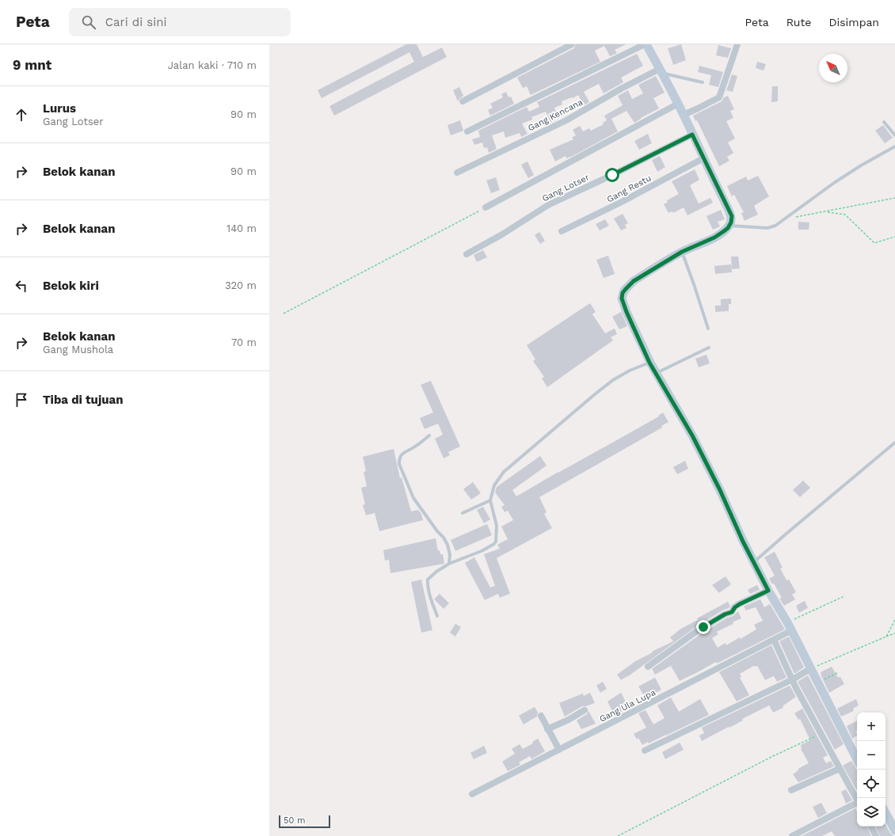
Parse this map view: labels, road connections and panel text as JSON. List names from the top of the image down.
{
  "streets": {
    "street": [
      "Gang Kencana",
      "Gang Lotser",
      "Gang Restu",
      "Gang Ula Lupa"
    ]
  },
  "scale_bar": "50 m",
  "north": "top left",
  "page": {
    "header": "Peta",
    "search": "Cari di sini",
    "nav": ["Peta", "Rute", "Disimpan"],
    "heading": ["9 mnt", "Jalan kaki · 710 m"],
    "list": [
      ["Lurus", "Gang Lotser", "90 m"],
      ["Belok kanan", "90 m"],
      ["Belok kanan", "140 m"],
      ["Belok kiri", "320 m"],
      ["Belok kanan", "Gang Mushola", "70 m"],
      "Tiba di tujuan"
    ],
    "map_buttons": ["+", "−"],
    "scale": "50 m"
  }
}
